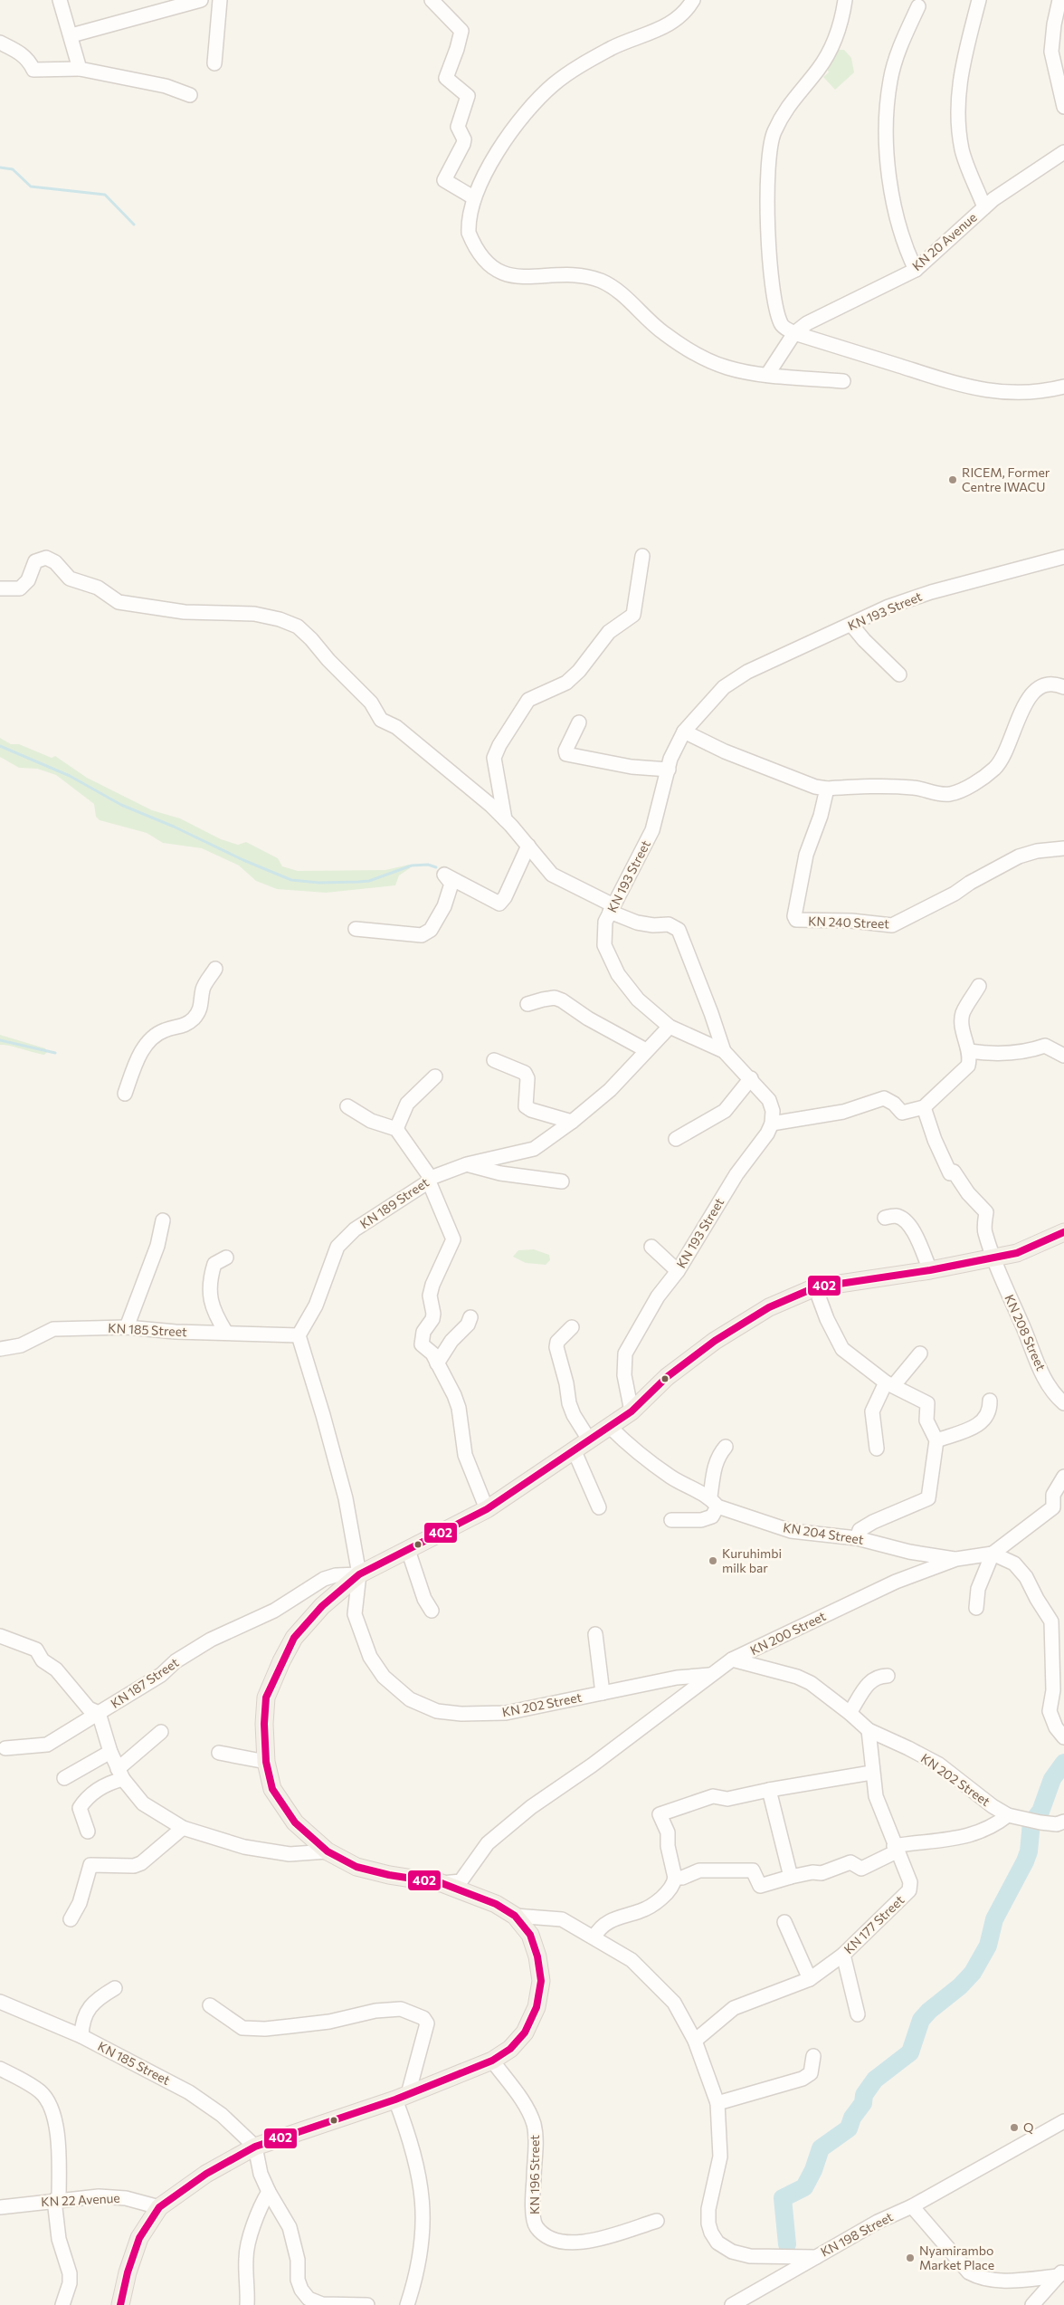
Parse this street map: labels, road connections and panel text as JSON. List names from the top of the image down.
{
  "streets": {
    "street": [
      "KN 20 Avenue",
      "KN 193 Street",
      "KN 240 Street",
      "KN 189 Street",
      "KN 185 Street",
      "KN 208 Street",
      "KN 204 Street",
      "KN 200 Street",
      "KN 187 Street",
      "KN 202 Street",
      "KN 177 Street",
      "KN 196 Street",
      "KN 22 Avenue",
      "KN 198 Street"
    ]
  },
  "crossings": [
    ["KN 193 Street", "KN 189 Street"],
    ["KN 189 Street", "KN 185 Street"],
    ["KN 204 Street", "KN 200 Street"],
    ["KN 200 Street", "KN 202 Street"],
    ["KN 187 Street", "KN 202 Street"],
    ["KN 202 Street", "KN 177 Street"],
    ["KN 177 Street", "KN 198 Street"]
  ],
  "places": [
    "RICEM, Former Centre IWACU",
    "Kuruhimbi milk bar",
    "Q",
    "Nyamirambo Market Place"
  ],
  "lines": ["transit line 402"]
}
